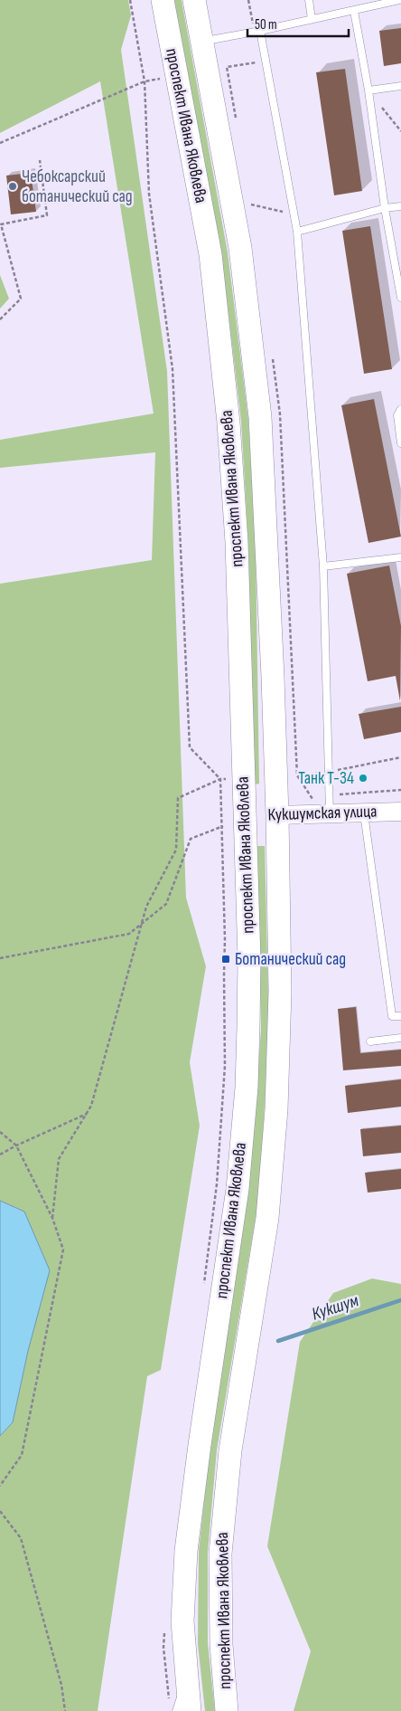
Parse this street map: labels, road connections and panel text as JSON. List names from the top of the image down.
{
  "streets": {
    "main road": ["проспект Ивана Яковлева", "Кукшумская улица"]
  },
  "crossings": [
    ["проспект Ивана Яковлева", "Кукшумская улица"]
  ],
  "water": ["Кукшум"],
  "places": {
    "other": ["Чебоксарский ботанический сад", "Танк Т-34"],
    "transit": ["Ботанический сад"]
  },
  "scale_bar": "50 m"
}
